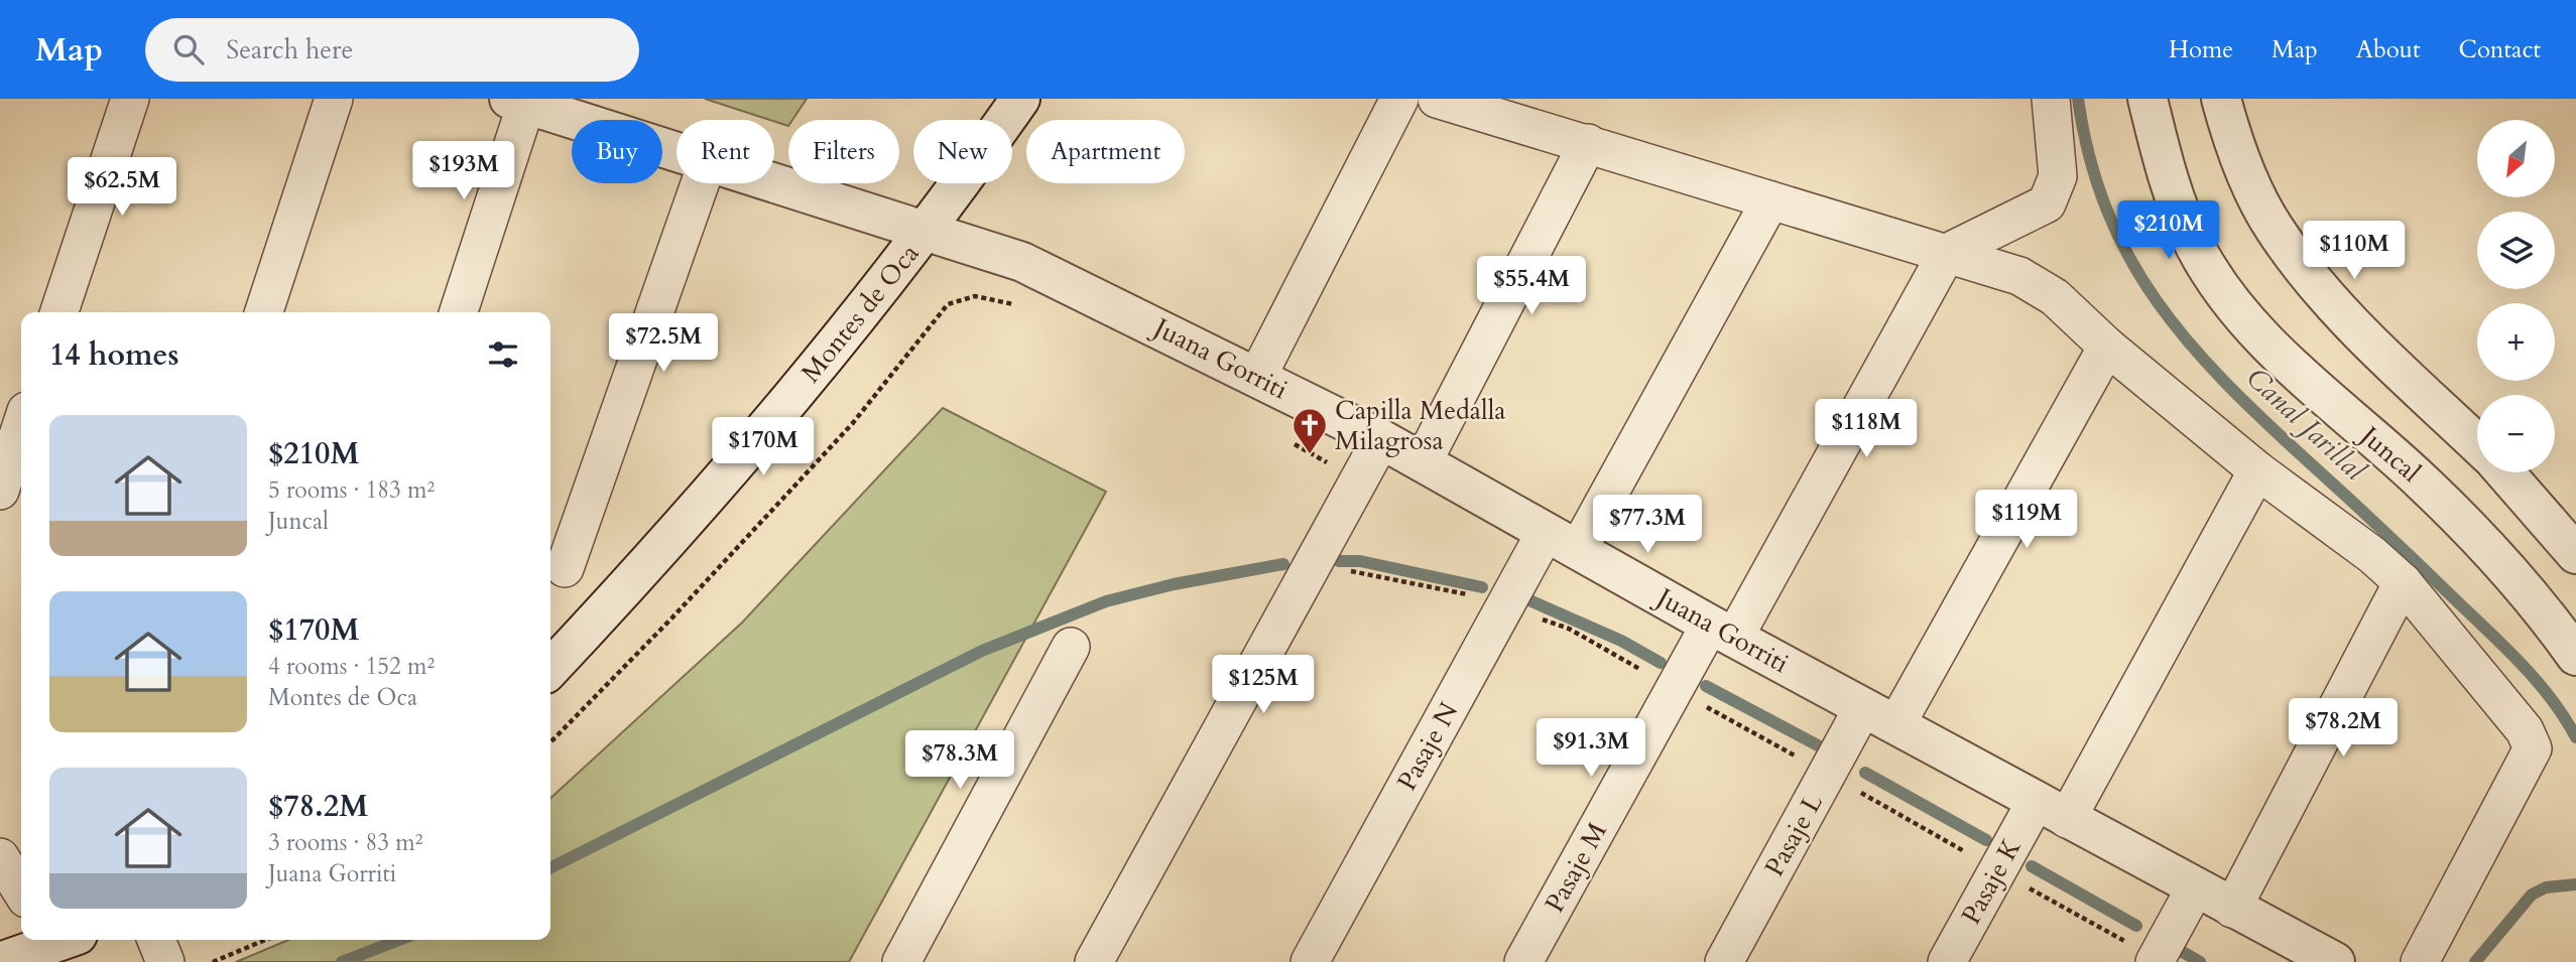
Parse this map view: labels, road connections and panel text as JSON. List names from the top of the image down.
{
  "streets": {
    "street": [
      "Montes de Oca",
      "Juana Gorriti",
      "Juncal",
      "Pasaje N",
      "Pasaje L",
      "Pasaje M",
      "Pasaje K"
    ]
  },
  "crossings": [
    ["Montes de Oca", "Juana Gorriti"],
    ["Juana Gorriti", "Pasaje N"],
    ["Juana Gorriti", "Pasaje L"],
    ["Juana Gorriti", "Pasaje M"],
    ["Juana Gorriti", "Pasaje K"]
  ],
  "water": ["Canal Jarillal"],
  "places": {
    "church": ["Capilla Medalla Milagrosa"]
  },
  "north": "bottom left",
  "page": {
    "header": "Map",
    "search": "Search here",
    "nav": [
      "Home",
      "Map",
      "About",
      "Contact"
    ],
    "map_buttons": ["+", "−"],
    "chip": [
      "Buy",
      "Rent",
      "Filters",
      "New",
      "Apartment"
    ],
    "price": [
      "$193M",
      "$62.5M",
      "$210M",
      "$110M",
      "$55.4M",
      "$72.5M",
      "$118M",
      "$170M",
      "$119M",
      "$77.3M",
      "$125M",
      "$78.2M",
      "$91.3M",
      "$78.3M"
    ],
    "heading": "14 homes",
    "list": [
      {
        "name": "$210M",
        "note": "5 rooms · 183 m² · Juncal"
      },
      {
        "name": "$170M",
        "note": "4 rooms · 152 m² · Montes de Oca"
      },
      {
        "name": "$78.2M",
        "note": "3 rooms · 83 m² · Juana Gorriti"
      }
    ]
  }
}
